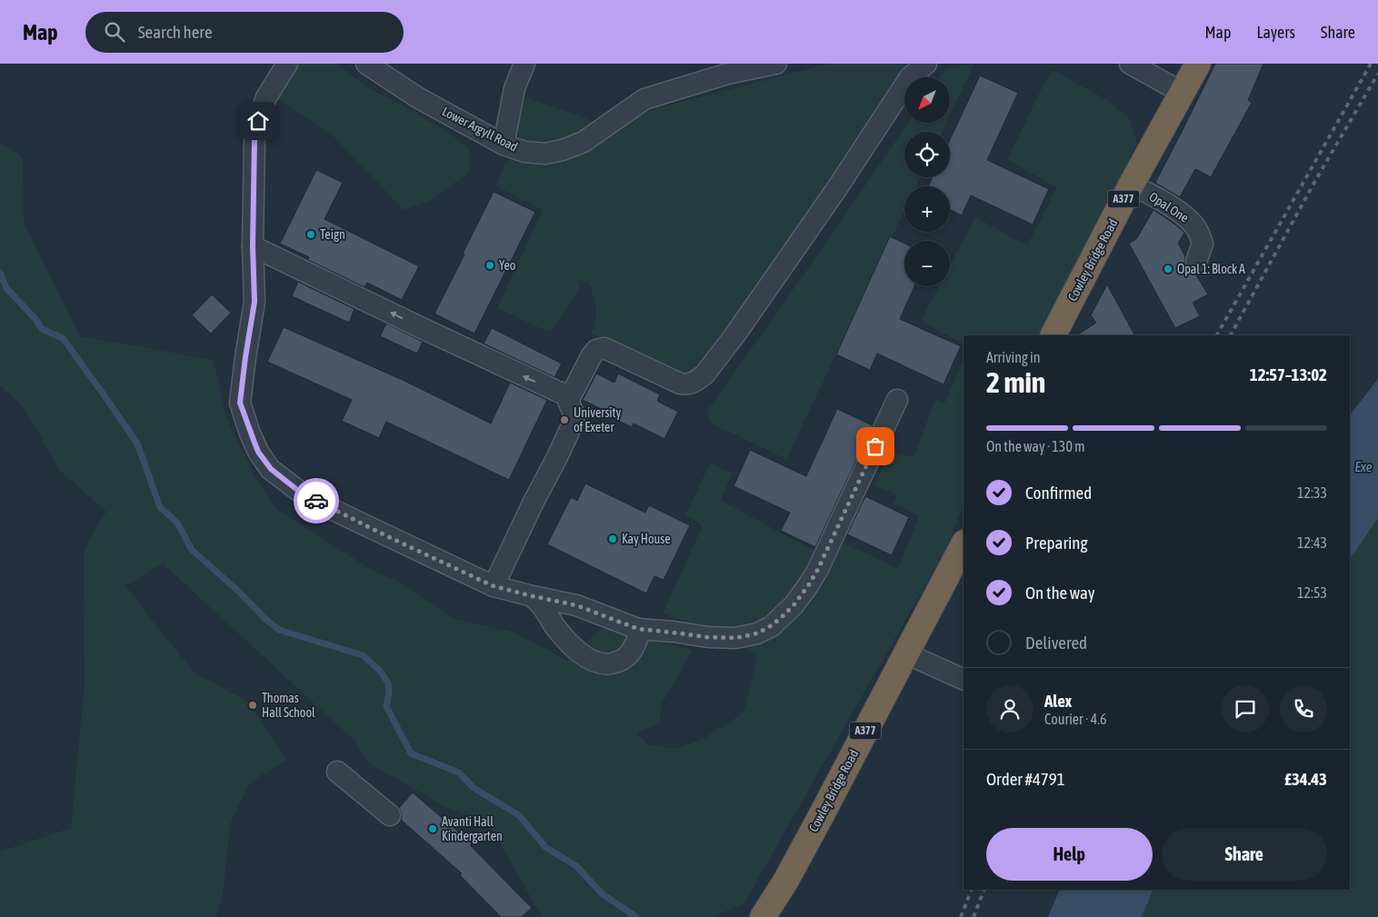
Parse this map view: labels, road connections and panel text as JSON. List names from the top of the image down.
{
  "streets": {
    "highway": ["A377", "Cowley Bridge Road"],
    "street": ["Lower Argyll Road", "Opal One"]
  },
  "crossings": [
    ["Opal One", "Cowley Bridge Road"]
  ],
  "water": ["Exe"],
  "places": [
    "Teign",
    "Yeo",
    "Opal 1: Block A",
    "University of Exeter",
    "Kay House",
    "Thomas Hall School",
    "Avanti Hall Kindergarten"
  ],
  "north": "bottom left",
  "page": {
    "header": "Map",
    "search": "Search here",
    "nav": ["Map", "Layers", "Share"],
    "map_buttons": ["+", "−"],
    "heading": ["2 min", "Arriving in", "12:57–13:02"],
    "panel": [
      "Alex",
      "Courier · 4.6",
      "Order #4791",
      "£34.43"
    ],
    "bar": "On the way · 130 m",
    "list": [
      ["Confirmed", "12:33"],
      ["Preparing", "12:43"],
      ["On the way", "12:53"],
      "Delivered"
    ],
    "buttons": ["Help", "Share"]
  }
}
